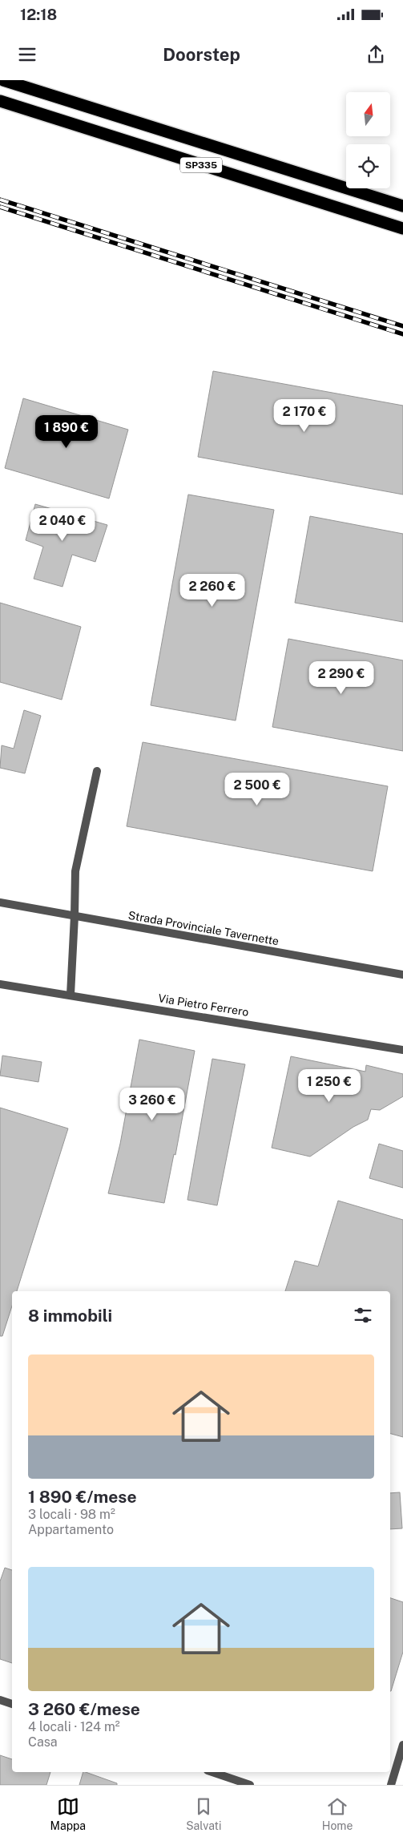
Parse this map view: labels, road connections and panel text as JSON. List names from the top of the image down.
{
  "streets": {
    "highway": ["SP335"],
    "street": ["Strada Provinciale Tavernette", "Via Pietro Ferrero"]
  },
  "north": "top",
  "page": {
    "status": "12:18",
    "header": "Doorstep",
    "price": [
      "2 170 €",
      "1 890 €",
      "2 040 €",
      "2 260 €",
      "2 290 €",
      "2 500 €",
      "1 250 €",
      "3 260 €"
    ],
    "heading": "8 immobili",
    "list": [
      {
        "name": "1 890 €/mese",
        "note": "3 locali · 98 m² · Appartamento"
      },
      {
        "name": "3 260 €/mese",
        "note": "4 locali · 124 m² · Casa"
      }
    ],
    "tabs": ["Mappa", "Salvati", "Home"]
  }
}
